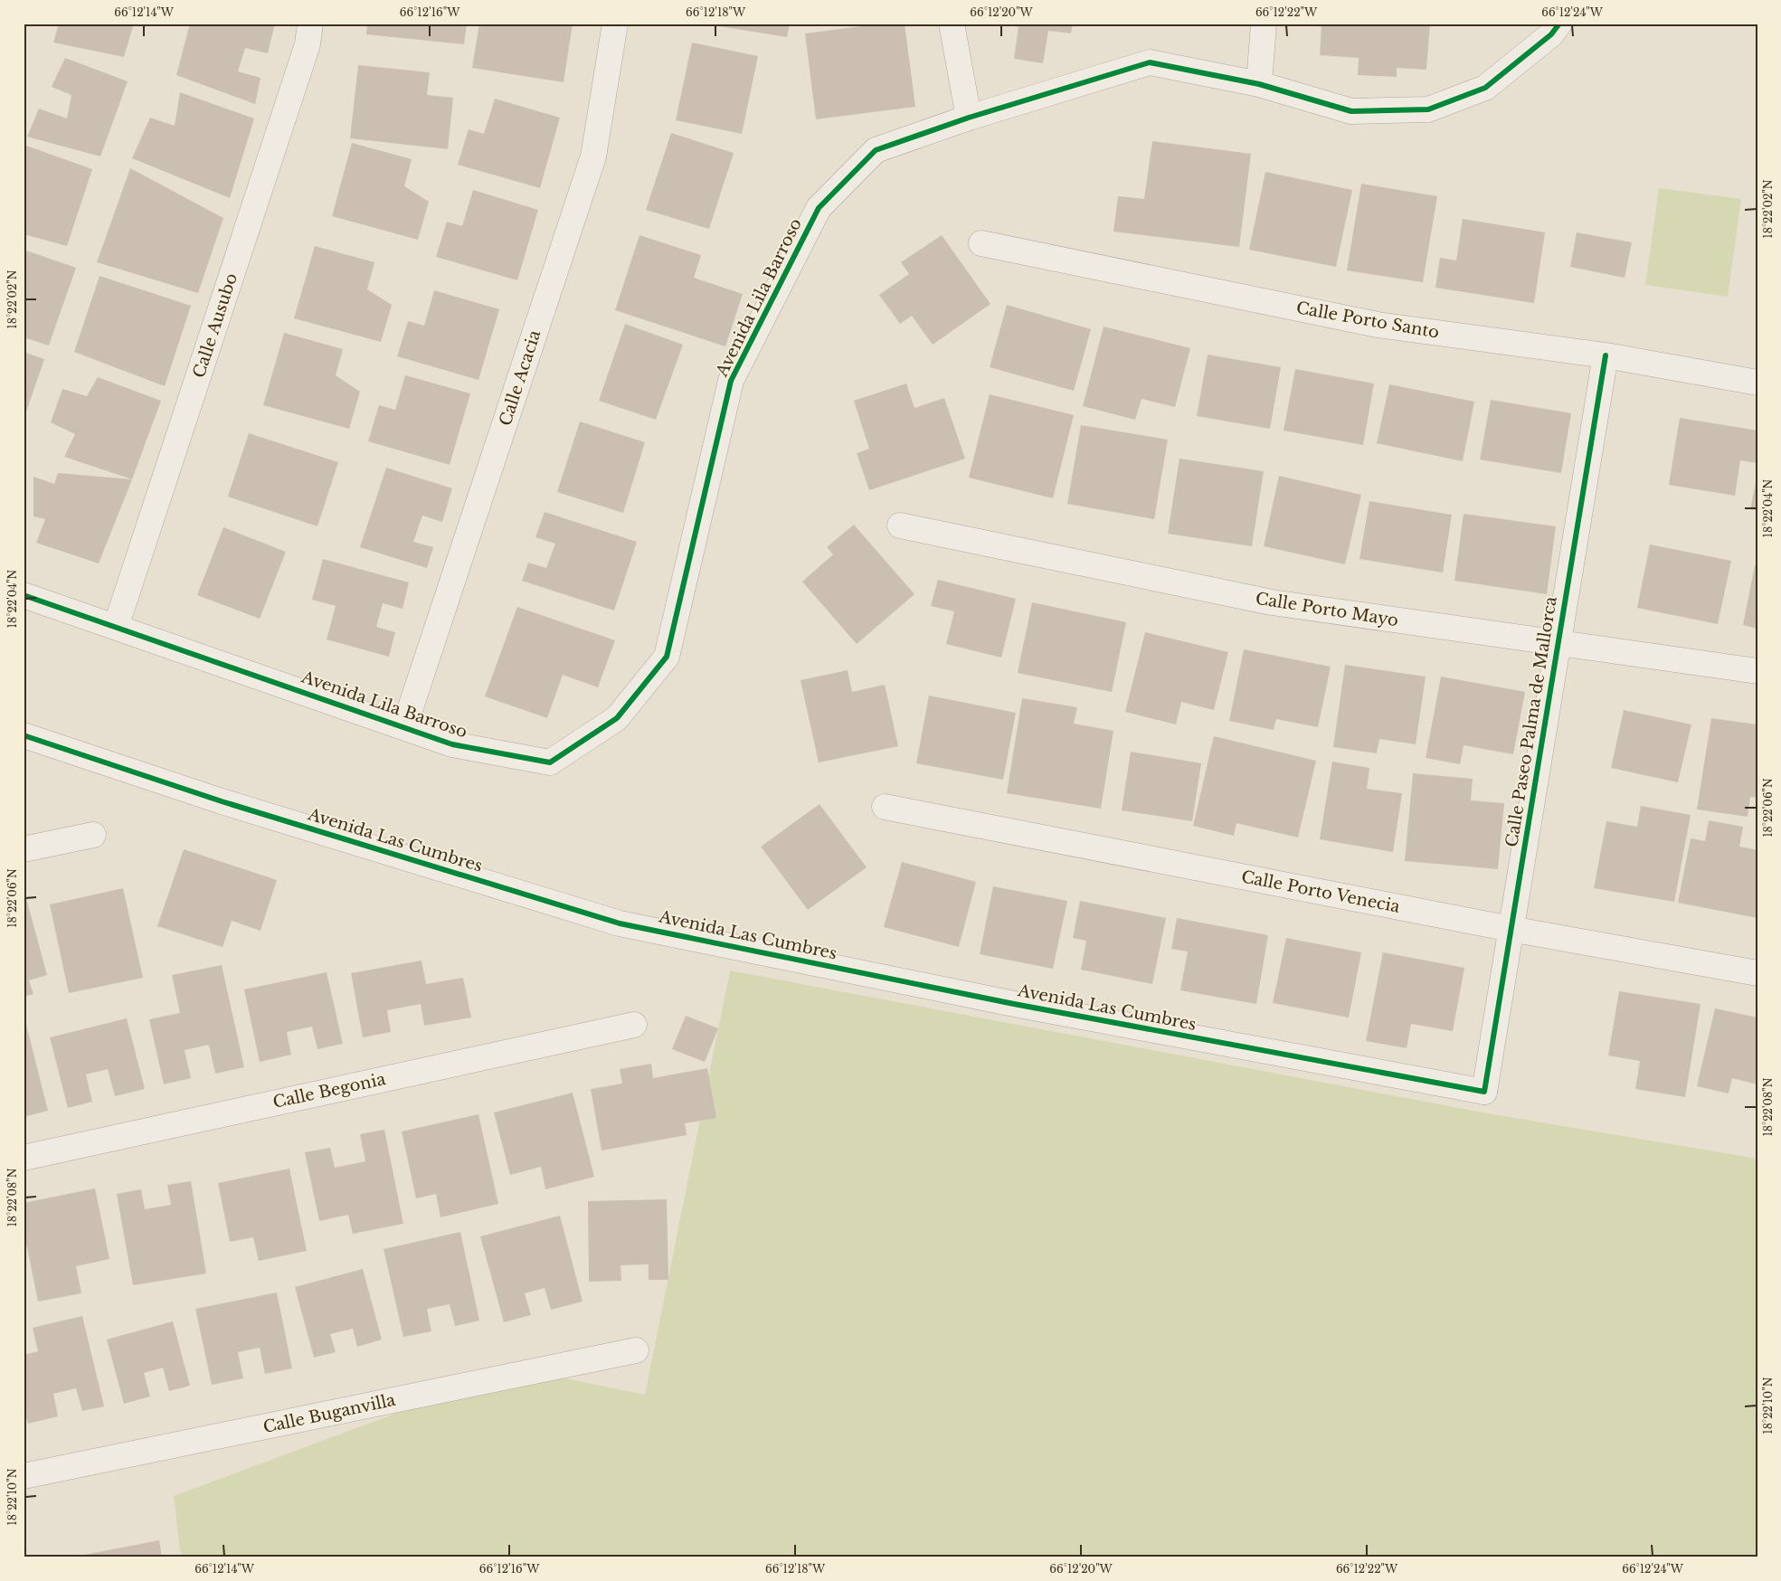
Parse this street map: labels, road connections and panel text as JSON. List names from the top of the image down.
{
  "streets": {
    "street": [
      "Avenida Lila Barroso",
      "Calle Porto Santo",
      "Calle Ausubo",
      "Calle Acacia",
      "Calle Porto Mayo",
      "Calle Paseo Palma de Mallorca",
      "Avenida Las Cumbres",
      "Calle Porto Venecia",
      "Calle Begonia",
      "Calle Buganvilla"
    ]
  },
  "crossings": [
    ["Avenida Lila Barroso", "Calle Ausubo"],
    ["Avenida Lila Barroso", "Calle Acacia"],
    ["Calle Porto Santo", "Calle Paseo Palma de Mallorca"],
    ["Calle Porto Mayo", "Calle Paseo Palma de Mallorca"],
    ["Calle Paseo Palma de Mallorca", "Avenida Las Cumbres"],
    ["Calle Paseo Palma de Mallorca", "Calle Porto Venecia"]
  ],
  "coordinates": [
    "66°12'14\"W",
    "66°12'16\"W",
    "66°12'18\"W",
    "66°12'20\"W",
    "66°12'22\"W",
    "66°12'24\"W",
    "18°22'02\"N",
    "18°22'04\"N",
    "18°22'06\"N",
    "18°22'08\"N",
    "18°22'10\"N"
  ]
}
